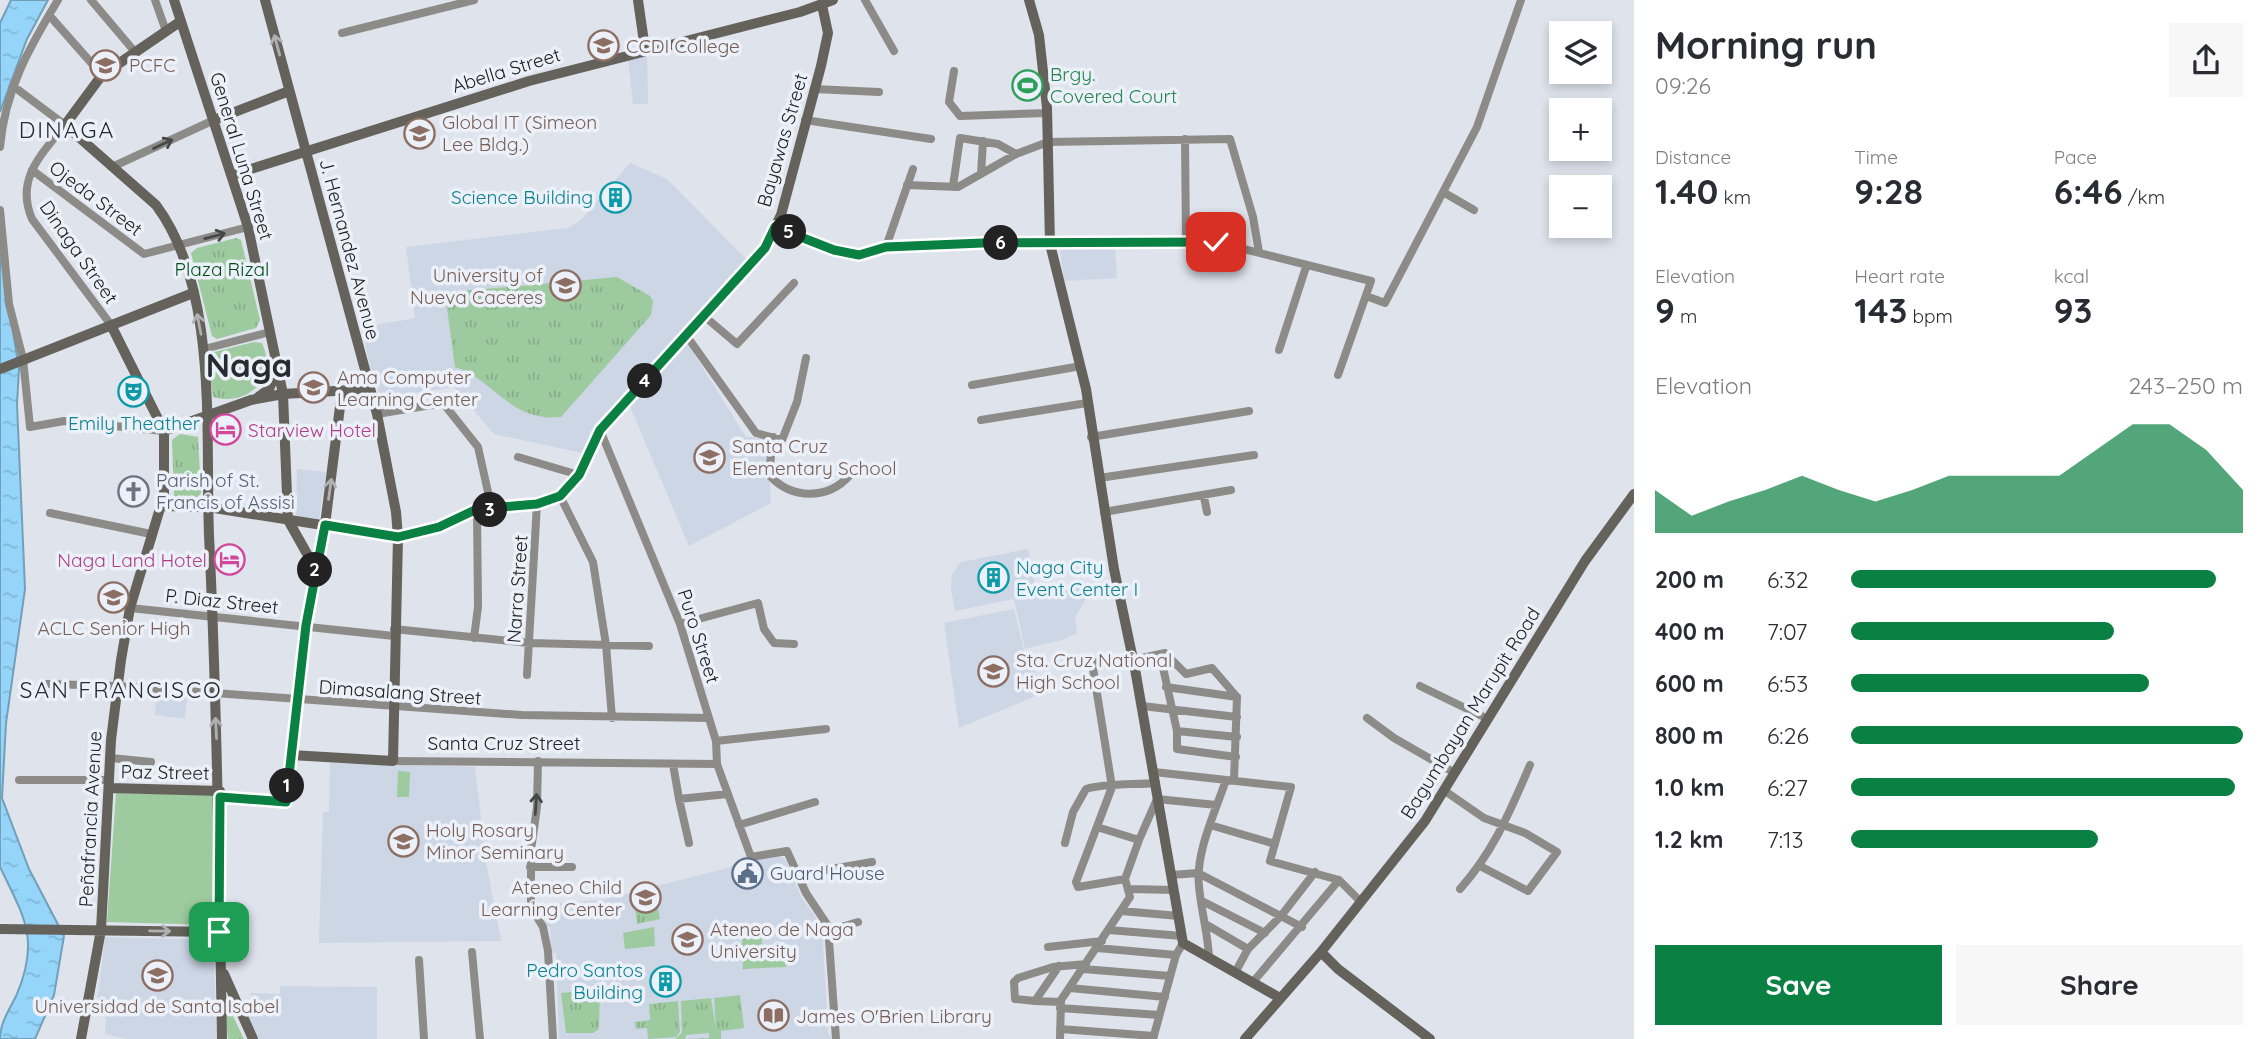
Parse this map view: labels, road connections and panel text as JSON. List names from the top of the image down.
{
  "streets": {
    "street": [
      "Abella Street",
      "Bayawas Street",
      "General Luna Street",
      "Ojeda Street",
      "J. Hernandez Avenue",
      "Dinaga Street",
      "Narra Street",
      "P. Diaz Street",
      "Puro Street",
      "Dimasalang Street",
      "Bagumbayan Marupit Road",
      "Santa Cruz Street",
      "Paz Street",
      "Peñafrancia Avenue"
    ]
  },
  "crossings": [
    ["Abella Street", "Bayawas Street"],
    ["Abella Street", "General Luna Street"],
    ["Abella Street", "J. Hernandez Avenue"],
    ["Bayawas Street", "Puro Street"],
    ["Ojeda Street", "Dinaga Street"],
    ["J. Hernandez Avenue", "P. Diaz Street"],
    ["J. Hernandez Avenue", "Dimasalang Street"],
    ["J. Hernandez Avenue", "Santa Cruz Street"],
    ["Dinaga Street", "Peñafrancia Avenue"],
    ["Narra Street", "P. Diaz Street"],
    ["P. Diaz Street", "Peñafrancia Avenue"],
    ["Puro Street", "Dimasalang Street"],
    ["Puro Street", "Santa Cruz Street"],
    ["Dimasalang Street", "Peñafrancia Avenue"],
    ["Santa Cruz Street", "Paz Street"],
    ["Paz Street", "Peñafrancia Avenue"]
  ],
  "districts": ["DINAGA", "Naga", "SAN FRANCISCO"],
  "parks": ["Plaza Rizal"],
  "places": {
    "school or university": [
      "CCDI College",
      "PCFC",
      "Global IT (Simeon Lee Bldg.)",
      "University of Nueva Caceres",
      "Ama Computer Learning Center",
      "Santa Cruz Elementary School",
      "ACLC Senior High",
      "Sta. Cruz National High School",
      "Holy Rosary Minor Seminary",
      "Ateneo Child Learning Center",
      "Ateneo de Naga University",
      "Universidad de Santa Isabel"
    ],
    "sports": ["Brgy. Covered Court"],
    "building": ["Science Building", "Naga City Event Center I", "Pedro Santos Building"],
    "theatre": ["Emily Theather"],
    "hotel": ["Starview Hotel", "Naga Land Hotel"],
    "church": ["Parish of St. Francis of Assisi"],
    "public building": ["Guard House"],
    "library": ["James O'Brien Library"]
  },
  "page": {
    "heading": ["Morning run", "09:26"],
    "map_buttons": ["+", "−"],
    "stats": [
      ["Distance", "1.40 km"],
      ["Time", "9:28"],
      ["Pace", "6:46 /km"],
      ["Elevation", "9 m"],
      ["Heart rate", "143 bpm"],
      ["kcal", "93"]
    ],
    "pins": [
      "5",
      "6",
      "4",
      "3",
      "2",
      "1"
    ],
    "chart": ["Elevation", "243–250 m"],
    "list": [
      {
        "name": "200 m",
        "note": "6:32"
      },
      {
        "name": "400 m",
        "note": "7:07"
      },
      {
        "name": "600 m",
        "note": "6:53"
      },
      {
        "name": "800 m",
        "note": "6:26"
      },
      {
        "name": "1.0 km",
        "note": "6:27"
      },
      {
        "name": "1.2 km",
        "note": "7:13"
      }
    ],
    "buttons": ["Save", "Share"]
  }
}
